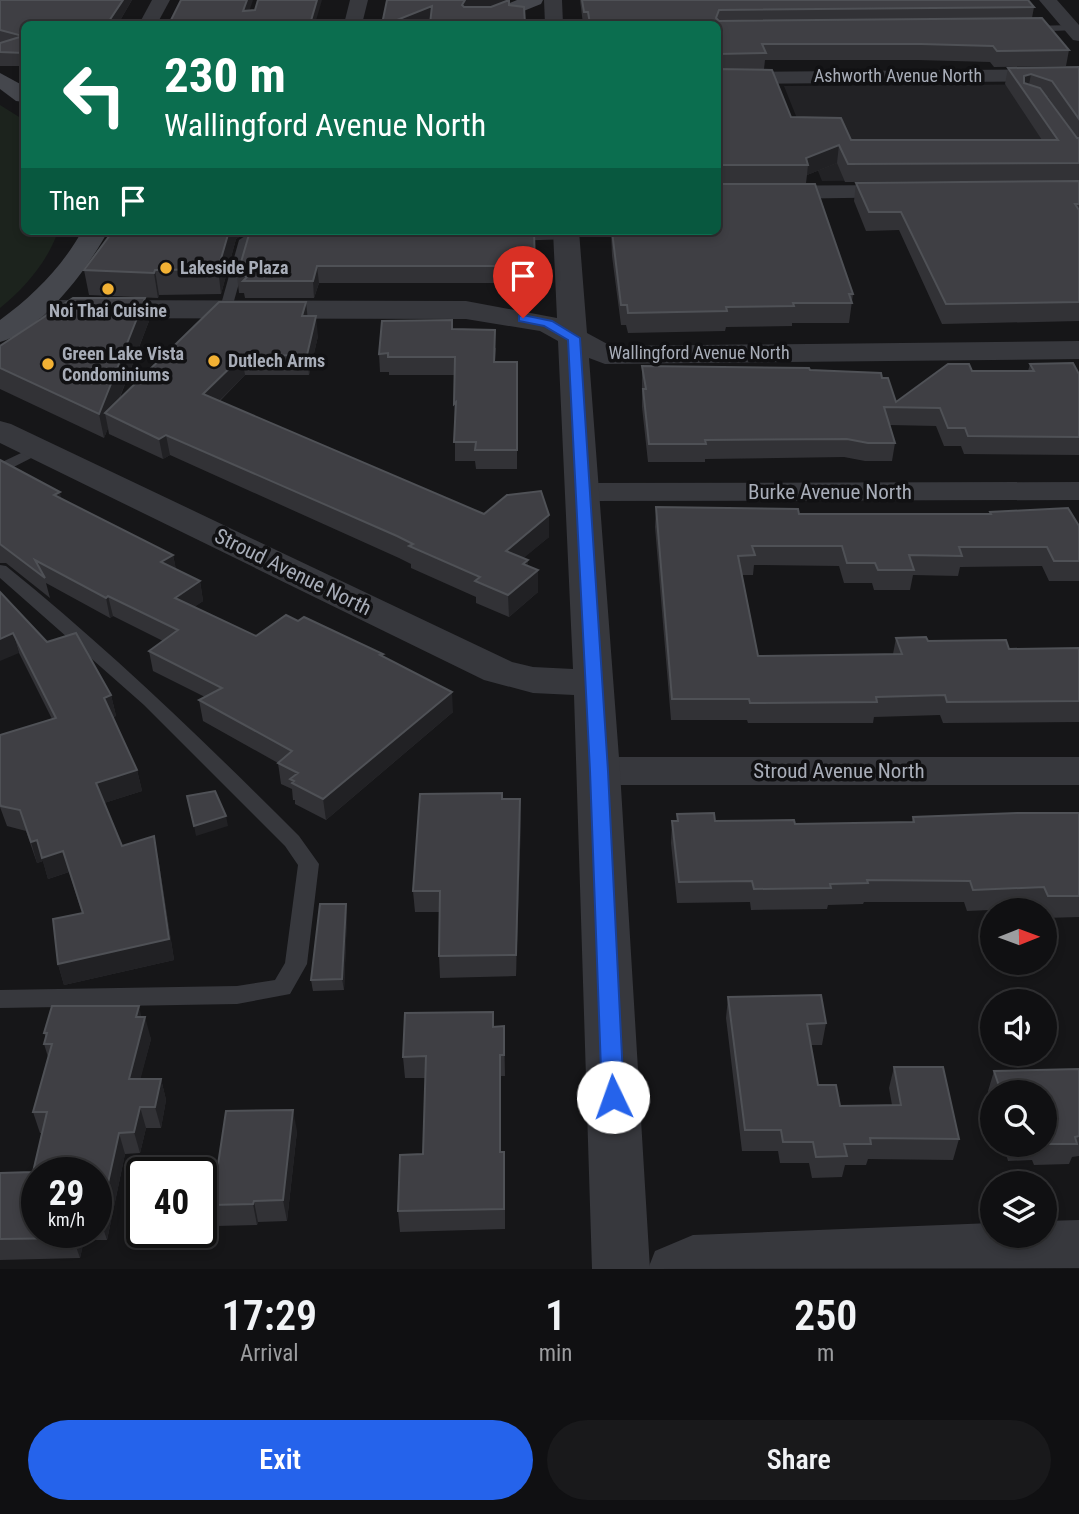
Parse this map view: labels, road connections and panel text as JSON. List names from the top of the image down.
{
  "streets": {
    "street": [
      "Ashworth Avenue North",
      "Wallingford Avenue North",
      "Burke Avenue North",
      "Stroud Avenue North"
    ]
  },
  "places": [
    "Lakeside Plaza",
    "Noi Thai Cuisine",
    "Dutlech Arms",
    "Green Lake Vista Condominiums"
  ],
  "north": "right",
  "page": {
    "turn": ["230 m", "Wallingford Avenue North"],
    "then": "Then",
    "speed": "29 km/h",
    "limit": "40",
    "eta": [
      "17:29",
      "Arrival",
      "1",
      "min",
      "250",
      "m"
    ],
    "buttons": ["Exit", "Share"]
  }
}
